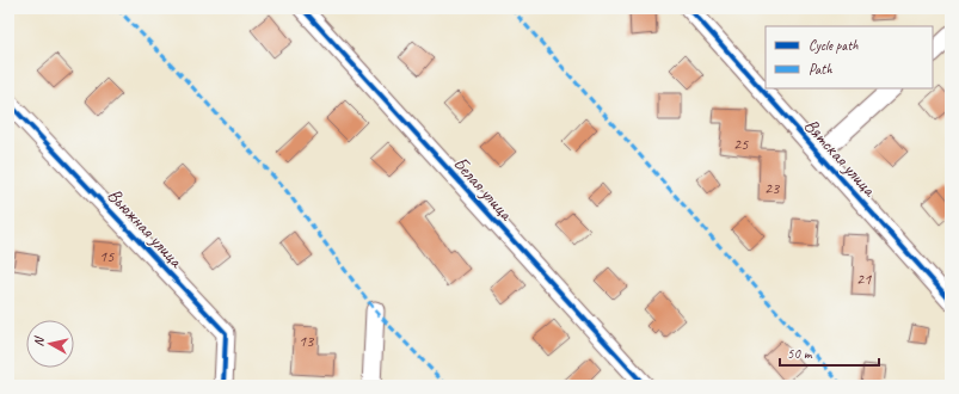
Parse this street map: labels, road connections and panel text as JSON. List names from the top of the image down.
{
  "streets": {
    "street": ["Вятская улица", "Белая улица", "Вьюжная улица"]
  },
  "house_numbers": [
    "25",
    "23",
    "15",
    "21",
    "13"
  ],
  "legend": ["Cycle path", "Path"],
  "scale_bar": "50 m",
  "north": "left"
}
